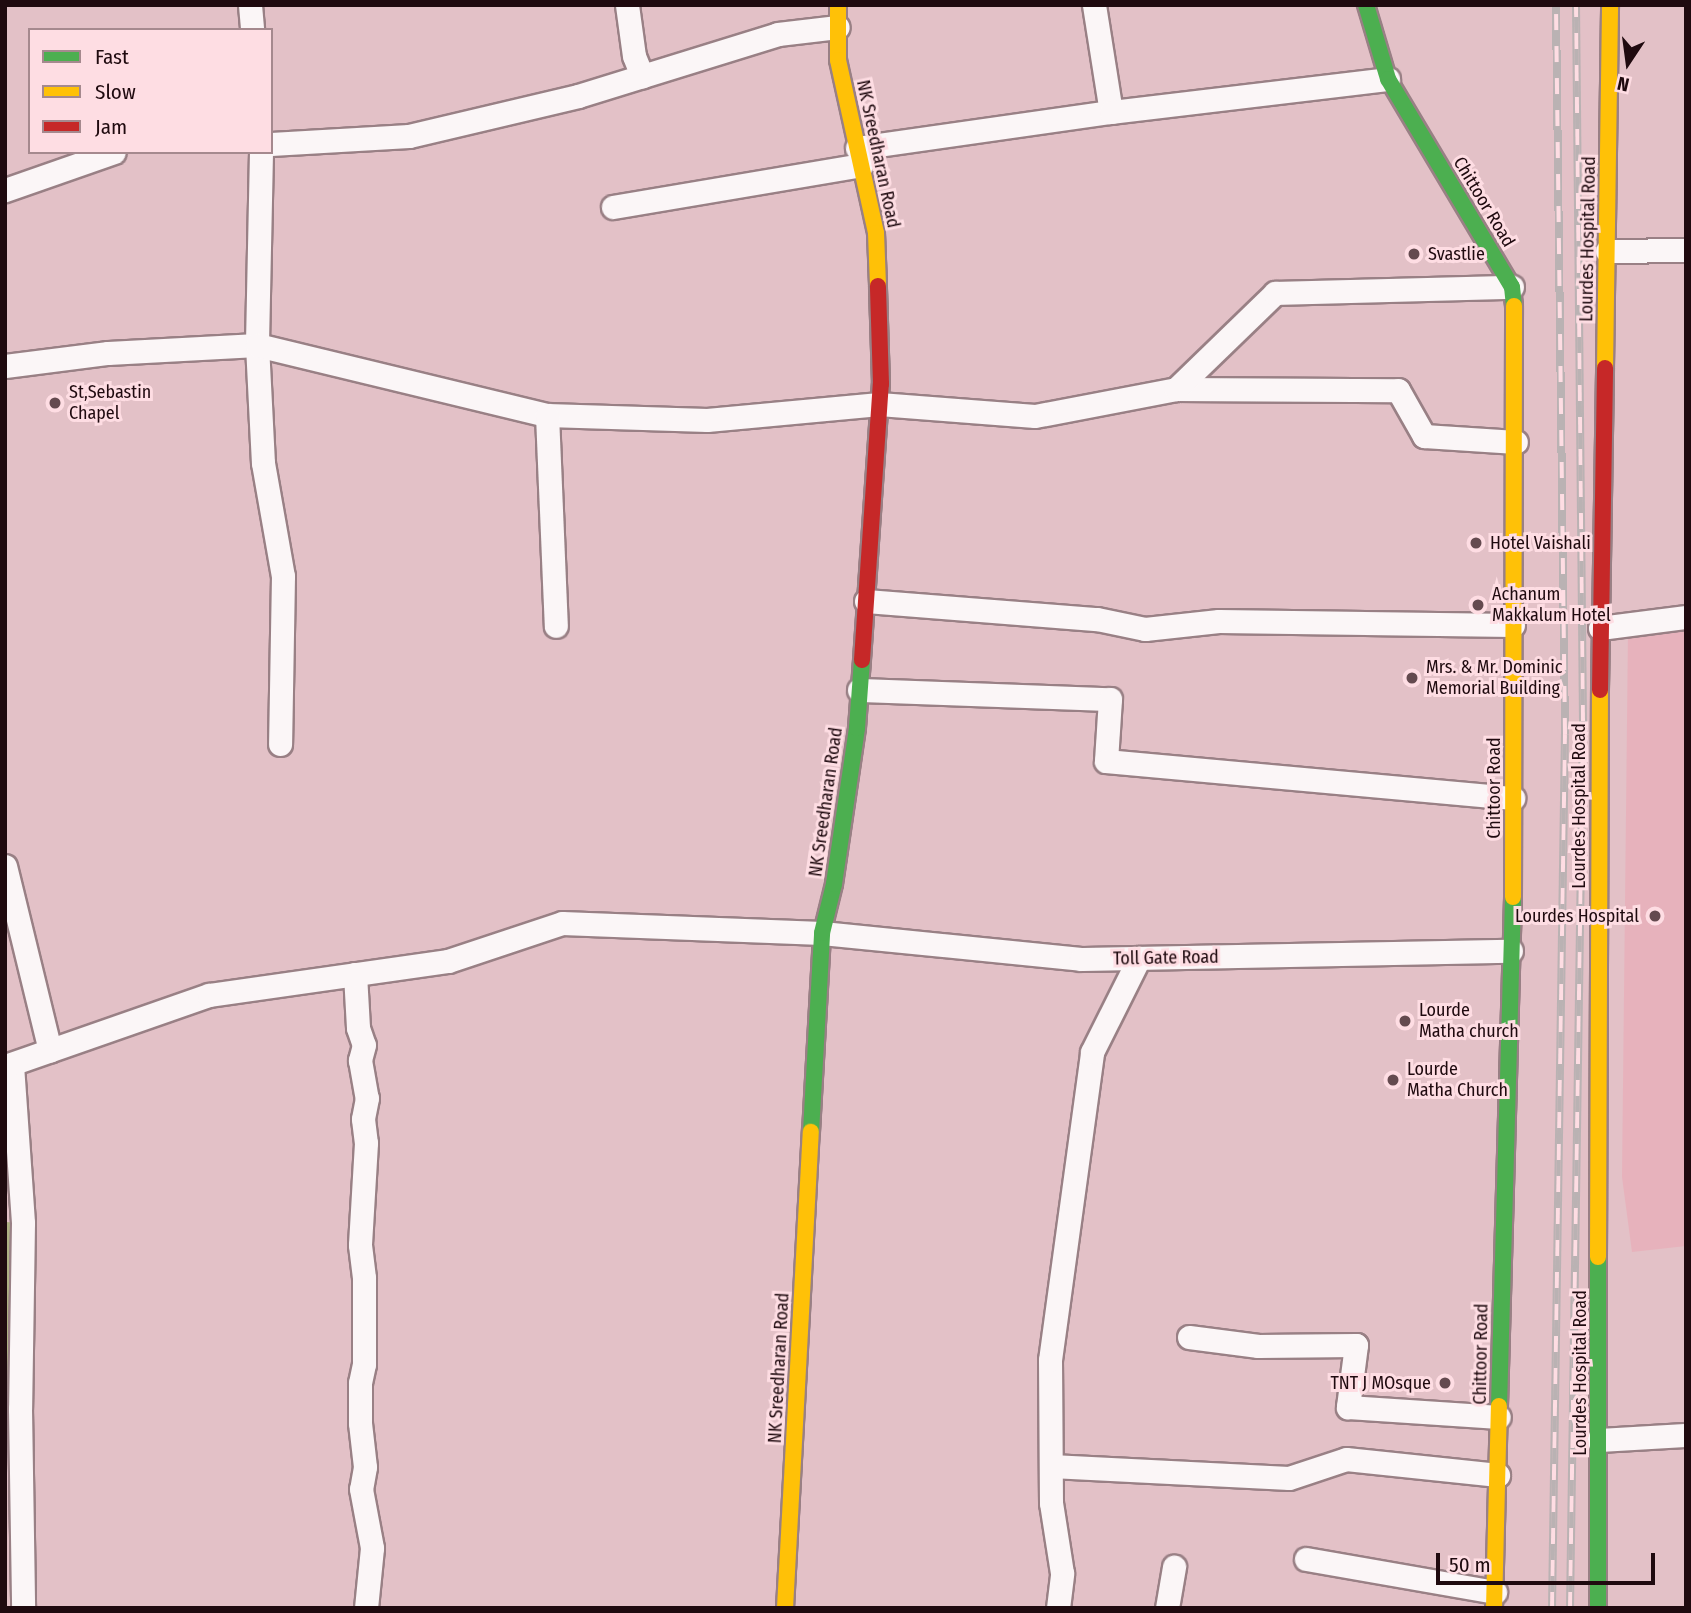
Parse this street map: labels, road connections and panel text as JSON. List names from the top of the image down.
{
  "streets": {
    "street": [
      "NK Sreedharan Road",
      "Chittoor Road",
      "Lourdes Hospital Road",
      "Toll Gate Road"
    ]
  },
  "crossings": [
    ["NK Sreedharan Road", "Toll Gate Road"],
    ["Chittoor Road", "Toll Gate Road"]
  ],
  "places": [
    "Svastlie",
    "St,Sebastin Chapel",
    "Hotel Vaishali",
    "Achanum Makkalum Hotel",
    "Mrs. & Mr. Dominic Memorial Building",
    "Lourdes Hospital",
    "Lourde Matha church",
    "Lourde Matha Church",
    "TNT J MOsque"
  ],
  "legend": ["Fast", "Slow", "Jam"],
  "scale_bar": "50 m",
  "north": "bottom"
}
